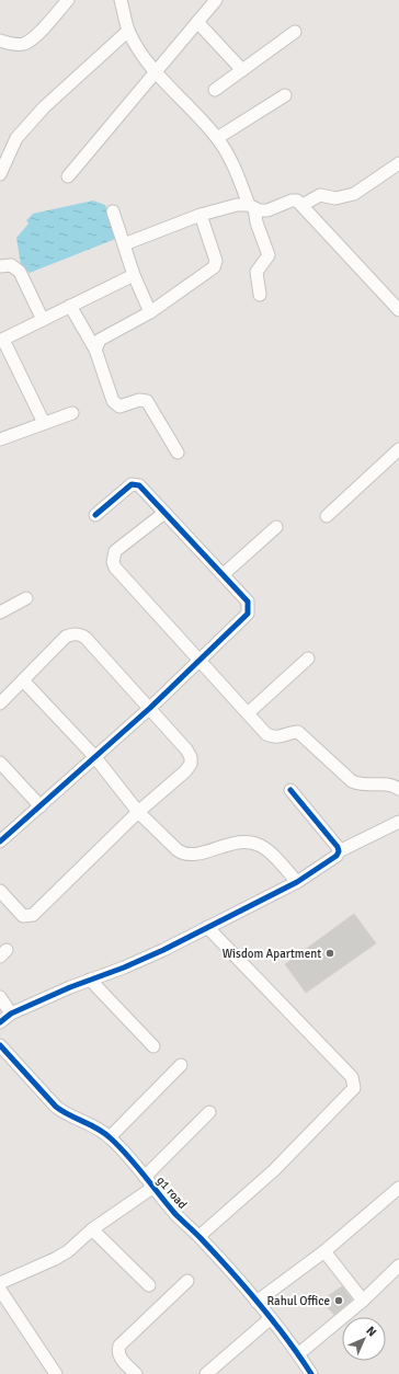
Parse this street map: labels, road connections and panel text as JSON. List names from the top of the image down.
{
  "streets": {
    "street": ["g1 road"]
  },
  "places": ["Wisdom Apartment", "Rahul Office"],
  "north": "top right"
}
